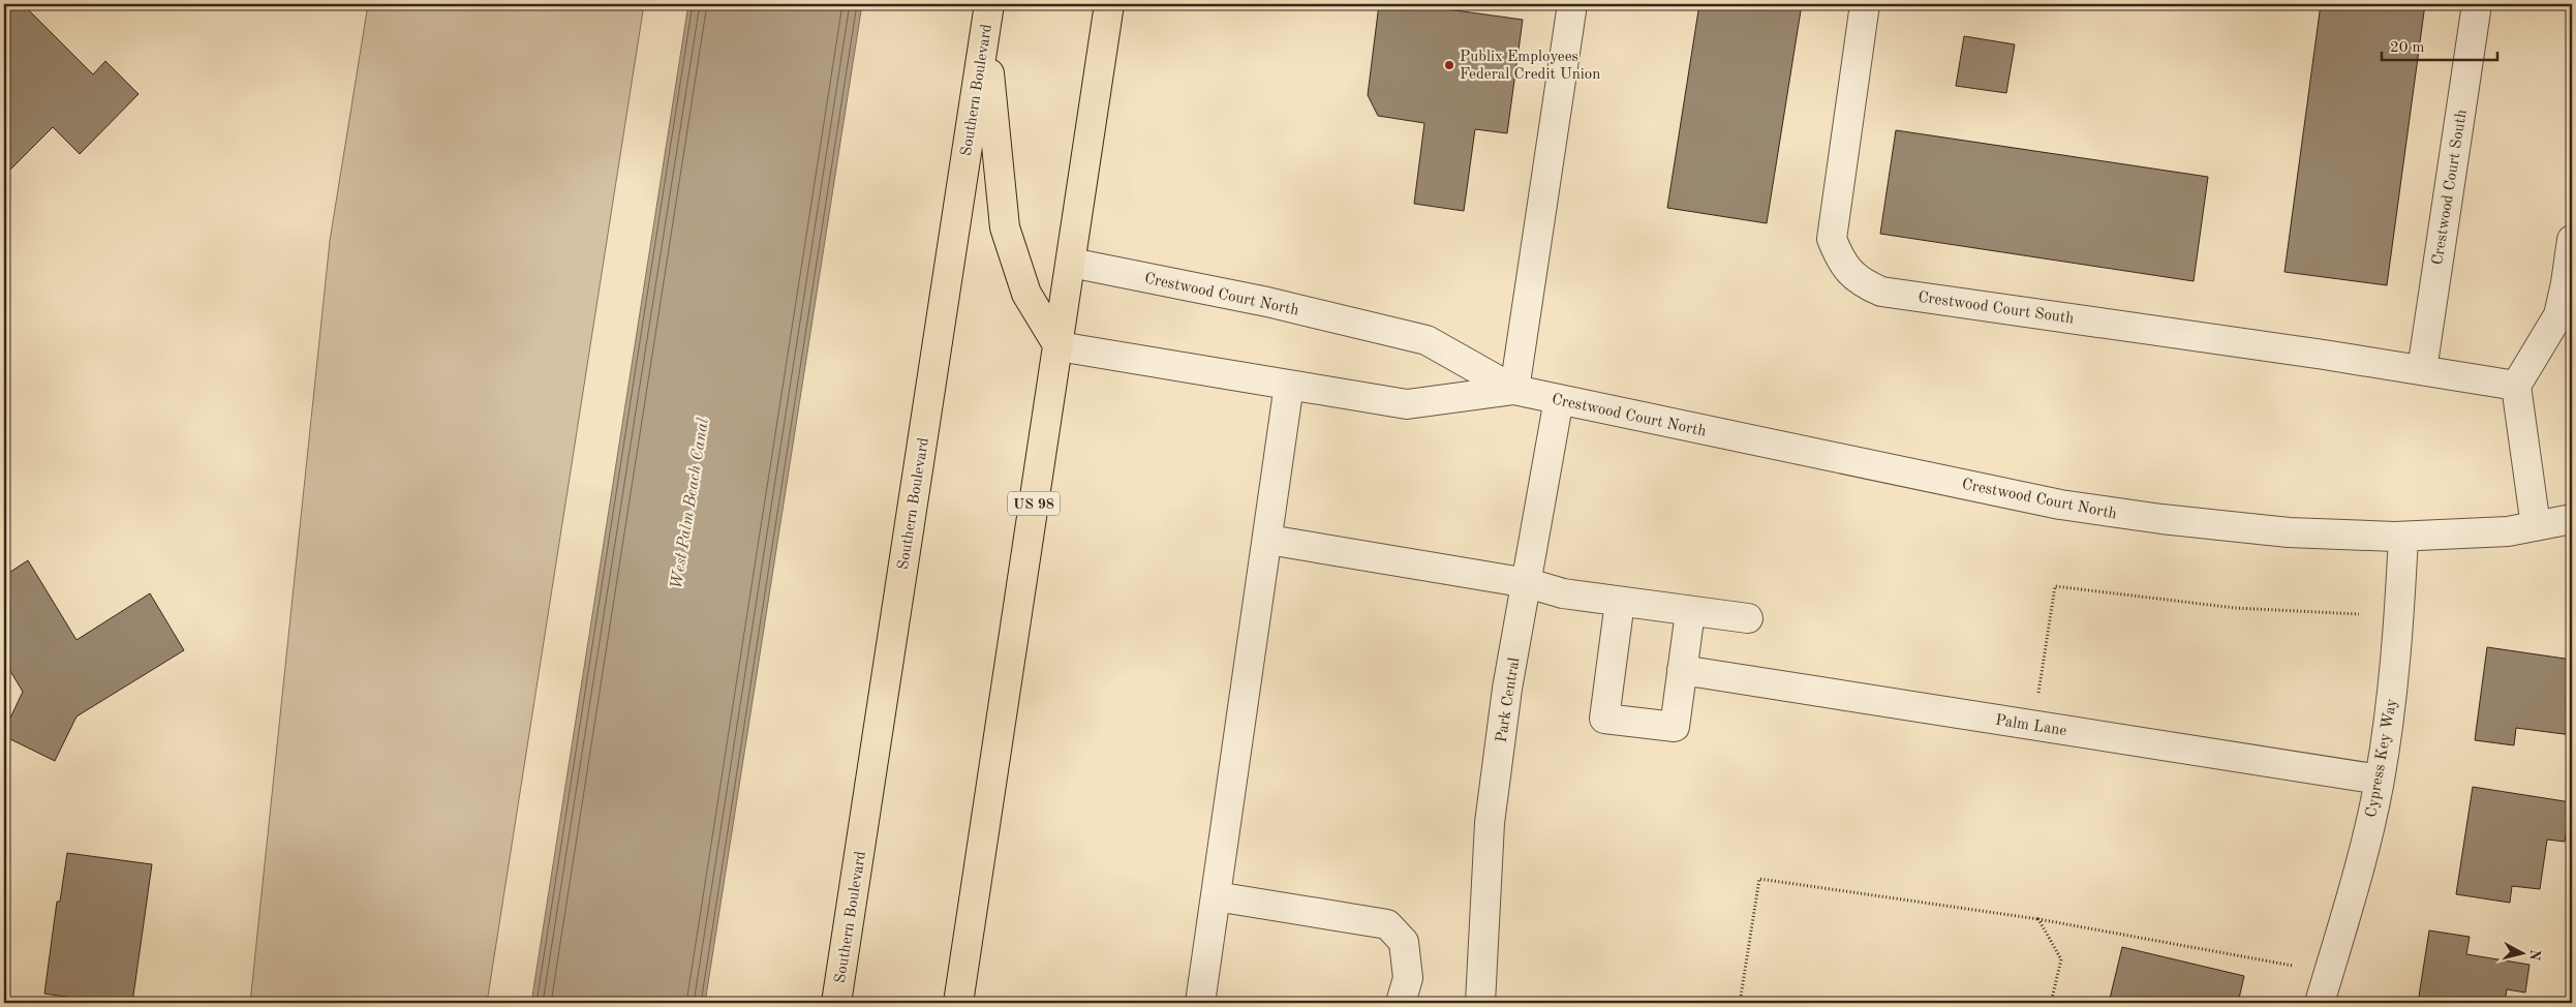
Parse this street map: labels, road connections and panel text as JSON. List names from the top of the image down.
{
  "streets": {
    "highway": ["Southern Boulevard", "US 98"],
    "street": [
      "Crestwood Court South",
      "Crestwood Court North",
      "Park Central",
      "Palm Lane",
      "Cypress Key Way"
    ]
  },
  "crossings": [
    ["Crestwood Court North", "US 98"],
    ["Crestwood Court North", "Park Central"],
    ["Crestwood Court North", "Cypress Key Way"],
    ["Palm Lane", "Cypress Key Way"]
  ],
  "water": ["West Palm Beach Canal"],
  "places": ["Publix Employees Federal Credit Union"],
  "scale_bar": "20 m",
  "north": "right"
}
